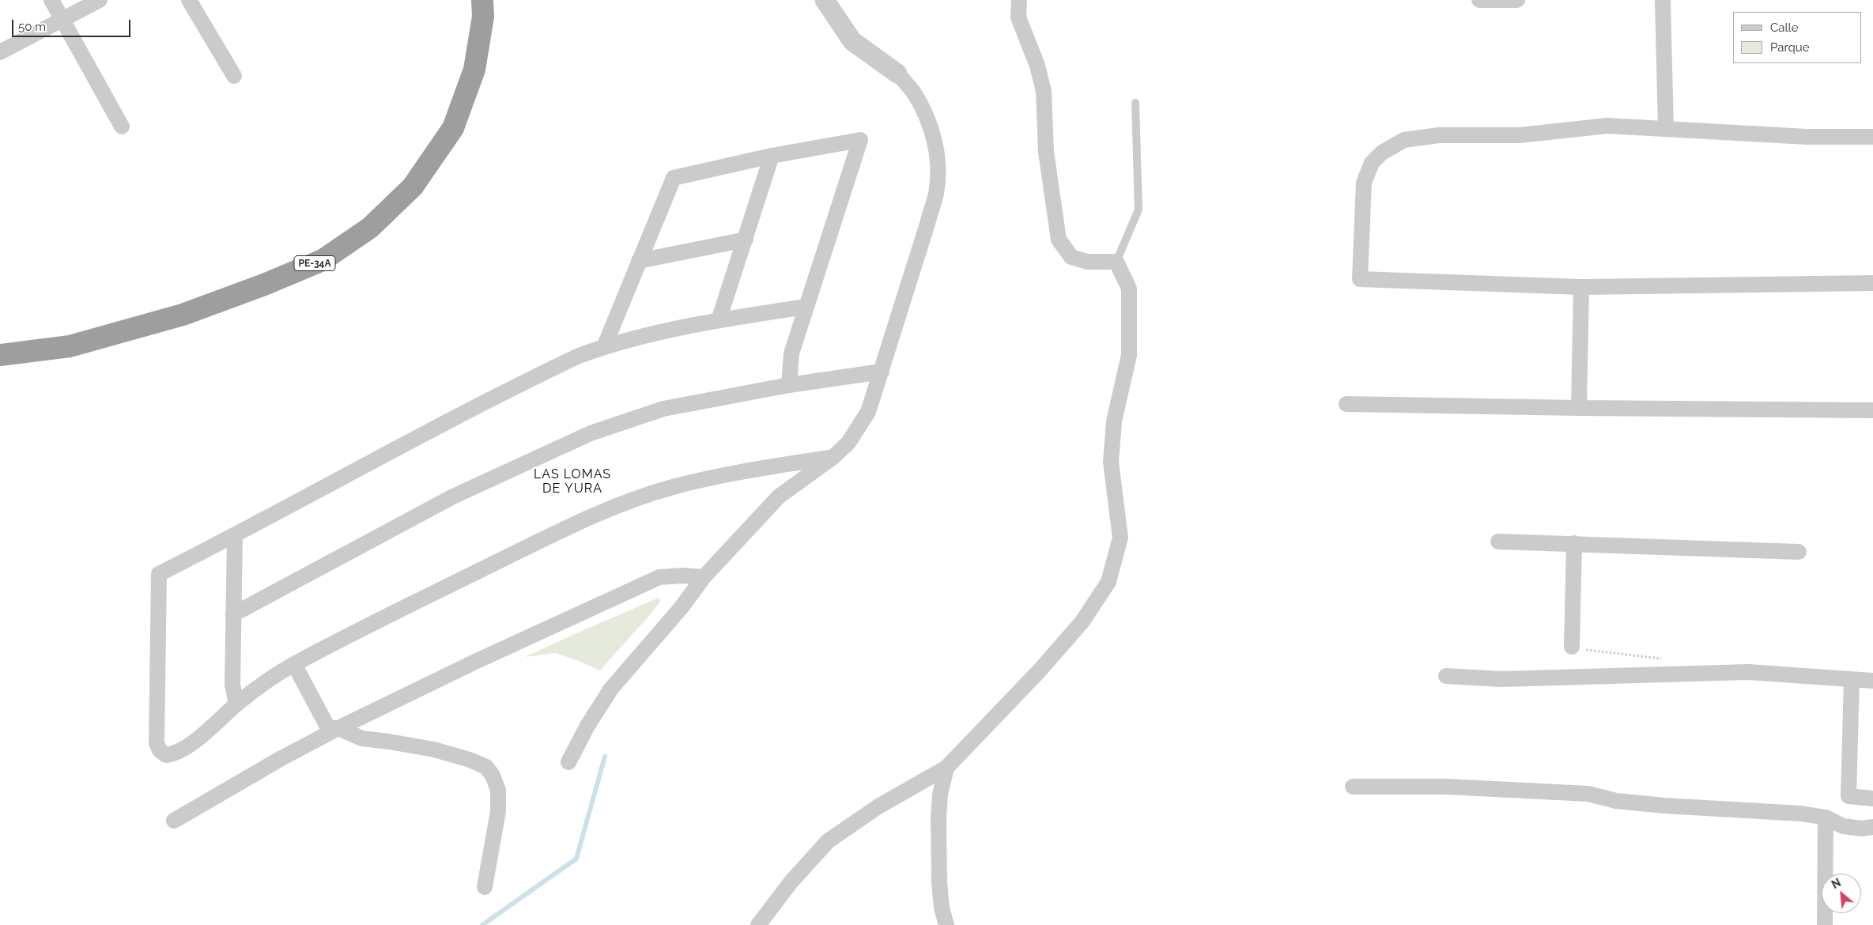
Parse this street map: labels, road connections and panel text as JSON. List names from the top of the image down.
{
  "streets": {
    "highway": ["PE-34A"]
  },
  "districts": ["LAS LOMAS DE YURA"],
  "legend": ["Calle", "Parque"],
  "scale_bar": "50 m",
  "north": "top left"
}
